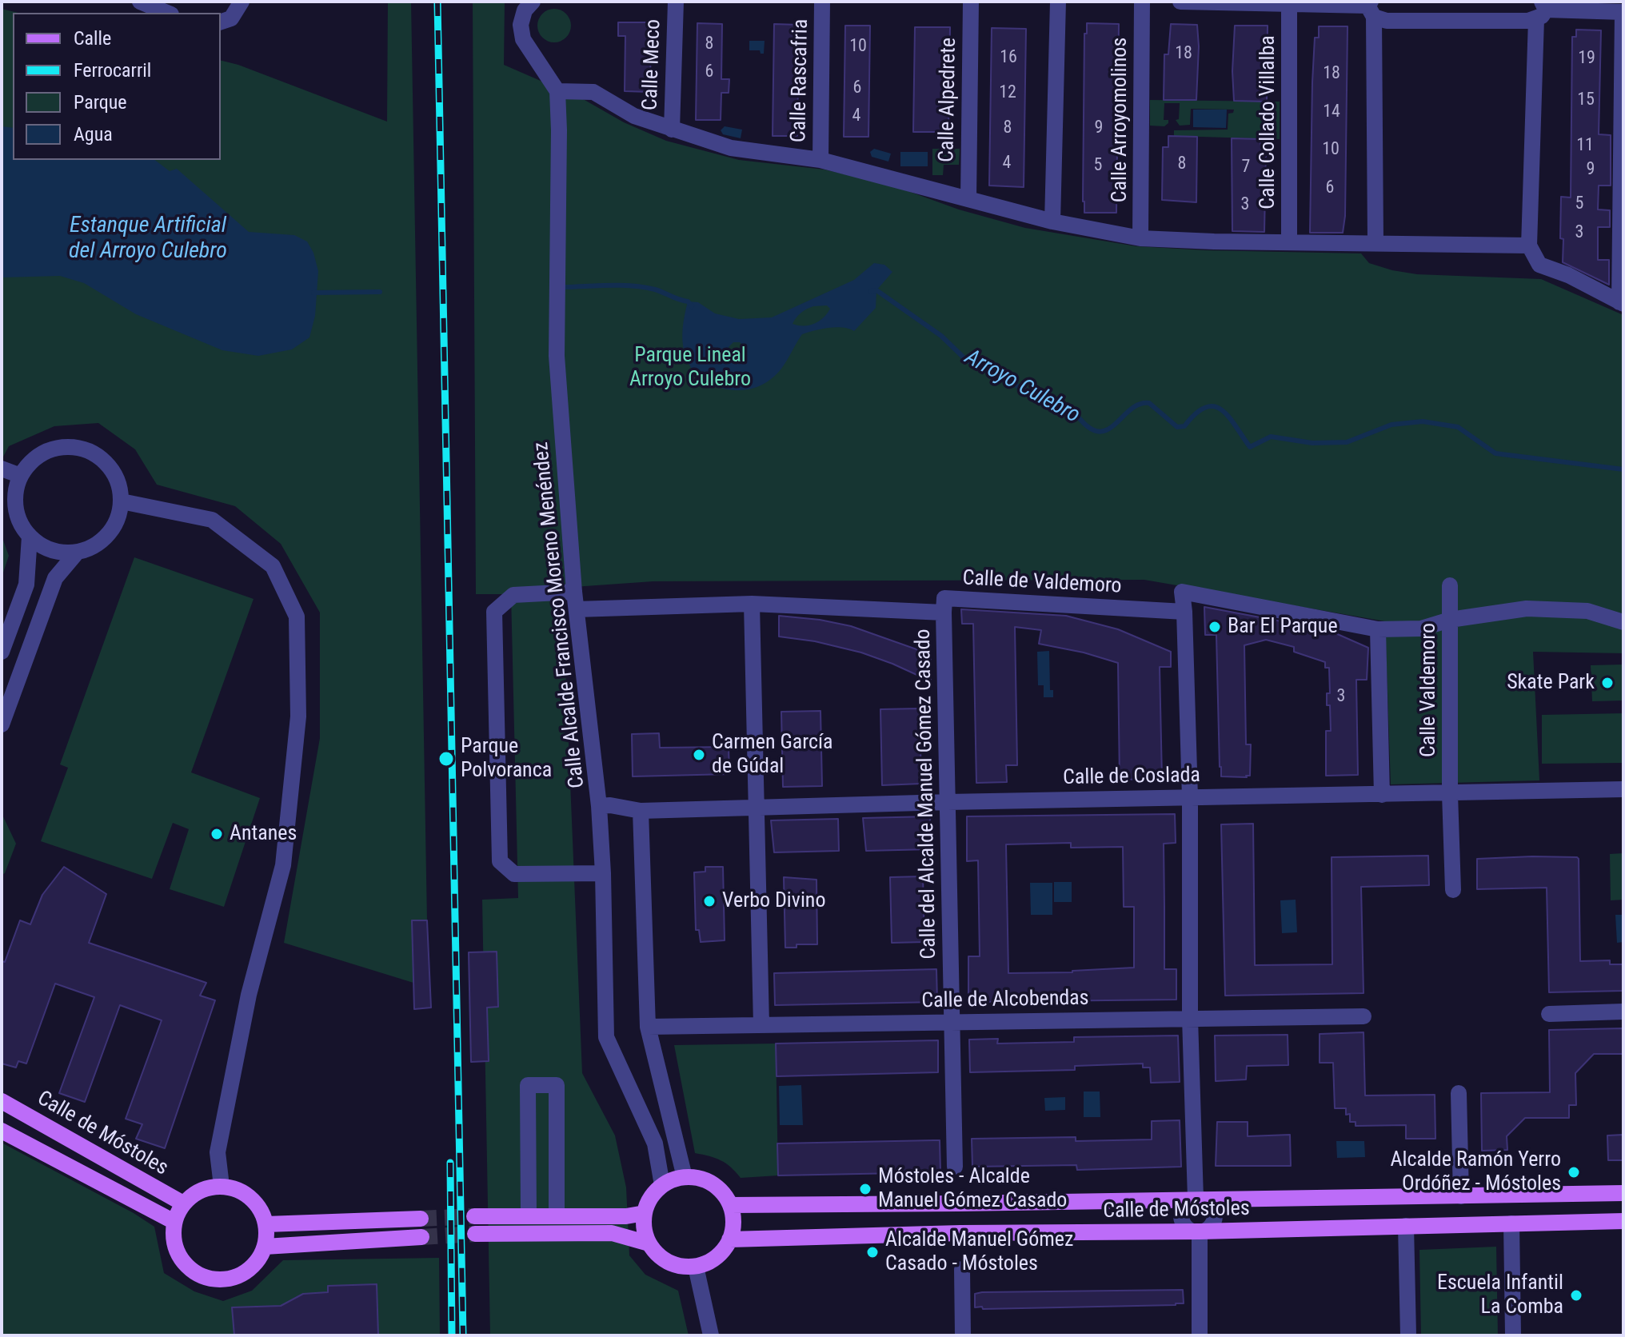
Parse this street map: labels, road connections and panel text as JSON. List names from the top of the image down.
{
  "streets": {
    "main road": ["Calle de Móstoles"],
    "street": [
      "Calle Meco",
      "Calle Rascafria",
      "Calle Alpedrete",
      "Calle Arroyomolinos",
      "Calle Collado Villalba",
      "Calle de Valdemoro",
      "Calle Alcalde Francisco Moreno Menéndez",
      "Calle Valdemoro",
      "Calle de Coslada",
      "Calle del Alcalde Manuel Gómez Casado",
      "Calle de Alcobendas"
    ]
  },
  "crossings": [
    ["Calle de Valdemoro", "Calle Alcalde Francisco Moreno Menéndez"],
    ["Calle de Valdemoro", "Calle del Alcalde Manuel Gómez Casado"],
    ["Calle Alcalde Francisco Moreno Menéndez", "Calle de Coslada"],
    ["Calle Alcalde Francisco Moreno Menéndez", "Calle de Móstoles"],
    ["Calle Valdemoro", "Calle de Coslada"],
    ["Calle de Coslada", "Calle del Alcalde Manuel Gómez Casado"],
    ["Calle del Alcalde Manuel Gómez Casado", "Calle de Alcobendas"]
  ],
  "water": ["Estanque Artificial del Arroyo Culebro", "Arroyo Culebro"],
  "parks": ["Parque Lineal Arroyo Culebro"],
  "places": [
    "Bar El Parque",
    "Skate Park",
    "Carmen García de Gúdal",
    "Parque Polvoranca",
    "Antanes",
    "Verbo Divino",
    "Alcalde Ramón Yerro Ordóñez - Móstoles",
    "Móstoles - Alcalde Manuel Gómez Casado",
    "Alcalde Manuel Gómez Casado - Móstoles",
    "Escuela Infantil La Comba"
  ],
  "house_numbers": [
    "8",
    "10",
    "18",
    "16",
    "19",
    "6",
    "18",
    "6",
    "12",
    "15",
    "14",
    "4",
    "8",
    "9",
    "11",
    "10",
    "4",
    "8",
    "5",
    "7",
    "9",
    "6",
    "5",
    "3",
    "3",
    "3"
  ],
  "legend": [
    "Calle",
    "Ferrocarril",
    "Parque",
    "Agua"
  ]
}
